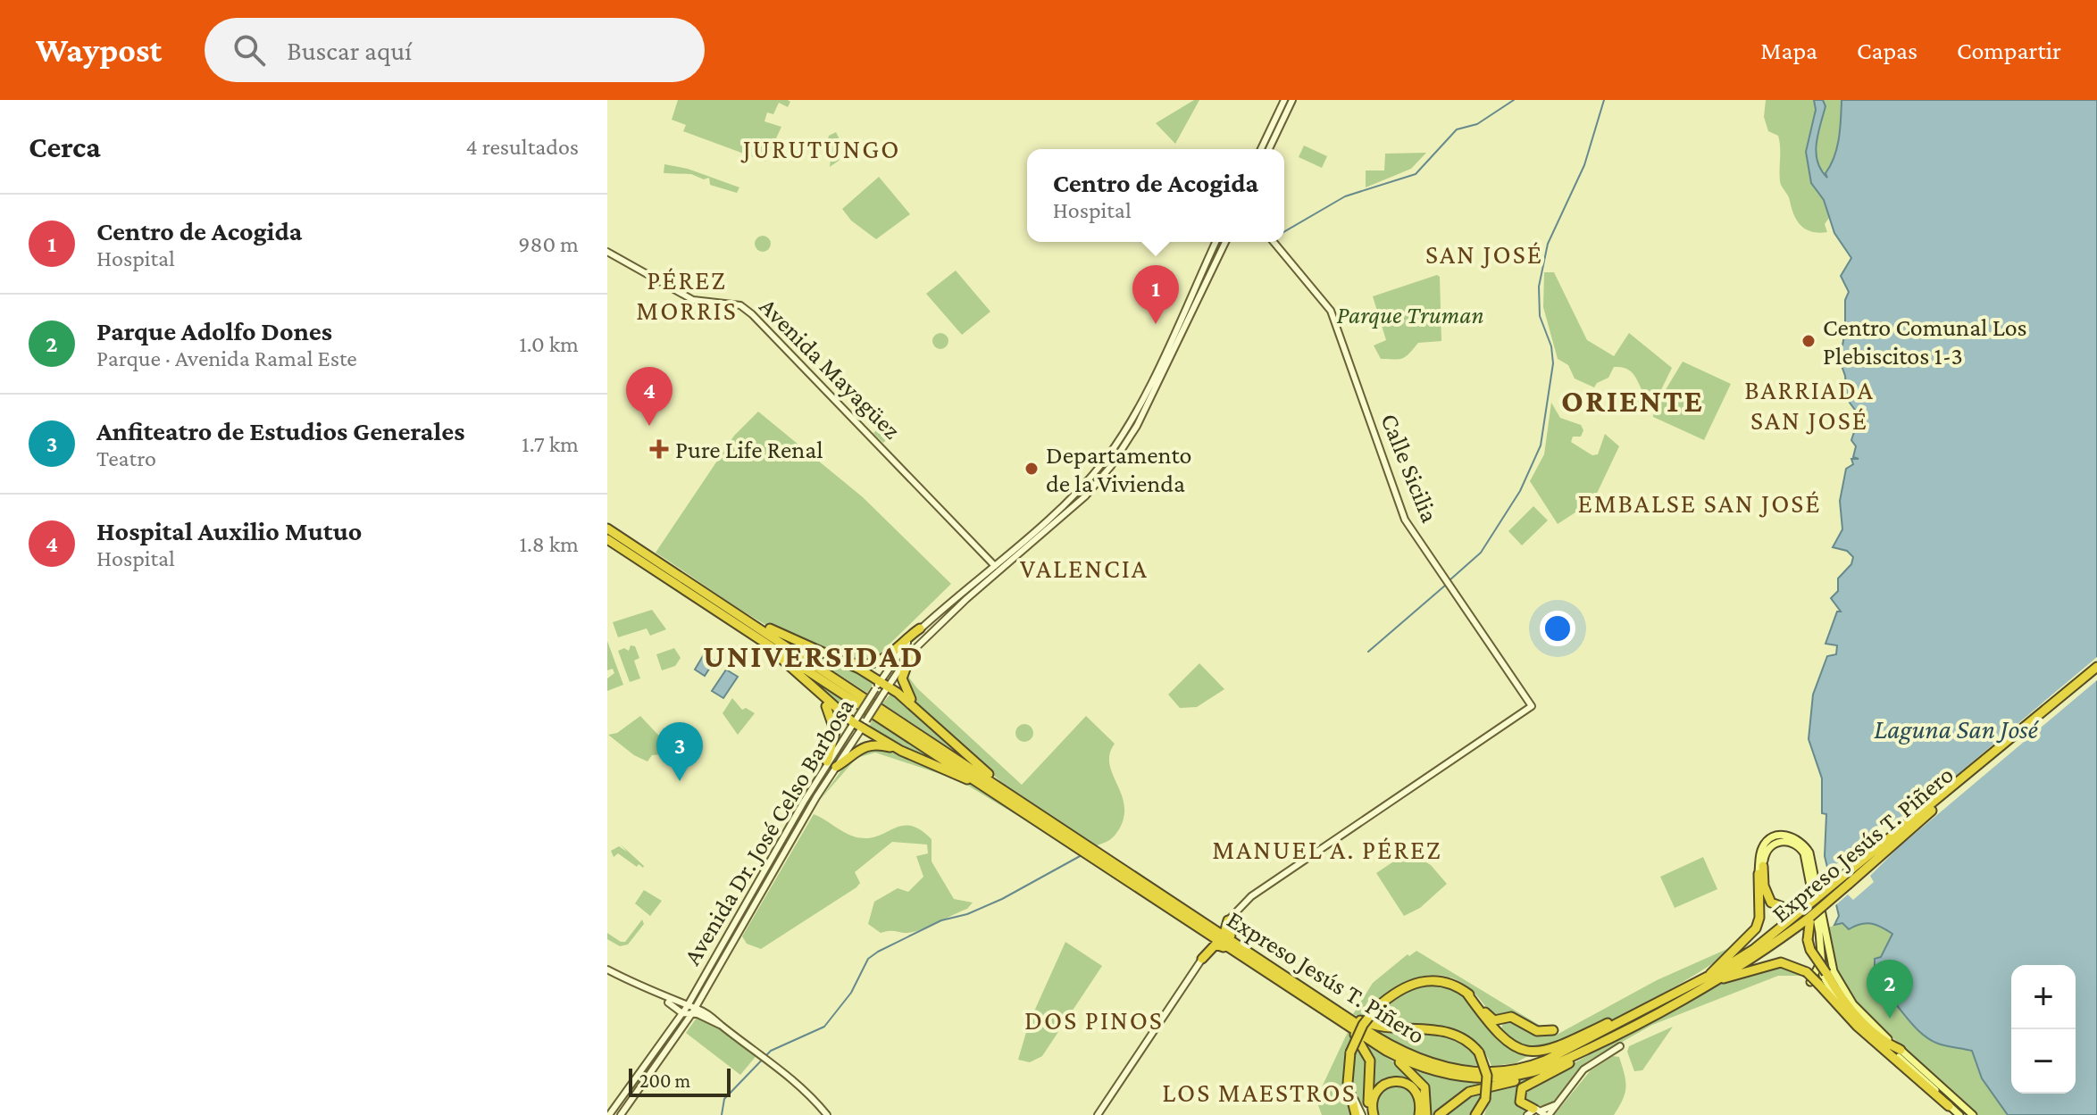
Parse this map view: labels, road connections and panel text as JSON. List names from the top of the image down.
{
  "streets": {
    "highway": ["Expreso Jesús T. Piñero"],
    "main road": ["Avenida Mayagüez", "Calle Sicilia", "Avenida Dr. José Celso Barbosa"]
  },
  "crossings": [
    ["Avenida Mayagüez", "Avenida Dr. José Celso Barbosa"]
  ],
  "districts": [
    "JURUTUNGO",
    "SAN JOSÉ",
    "PÉREZ MORRIS",
    "BARRIADA SAN JOSÉ",
    "ORIENTE",
    "EMBALSE SAN JOSÉ",
    "VALENCIA",
    "UNIVERSIDAD",
    "MANUEL A. PÉREZ",
    "DOS PINOS",
    "LOS MAESTROS"
  ],
  "water": ["Laguna San José"],
  "parks": ["Parque Truman"],
  "places": {
    "other": ["Centro Comunal Los Plebiscitos 1-3", "Departamento de la Vivienda"],
    "health": ["Pure Life Renal"]
  },
  "scale_bar": "200 m",
  "page": {
    "header": "Waypost",
    "search": "Buscar aquí",
    "nav": ["Mapa", "Capas", "Compartir"],
    "heading": ["Cerca", "4 resultados"],
    "popup": ["Centro de Acogida", "Hospital"],
    "list": [
      {
        "mark": "1",
        "name": "Centro de Acogida",
        "note": "Hospital",
        "value": "980 m"
      },
      {
        "mark": "2",
        "name": "Parque Adolfo Dones",
        "note": "Parque · Avenida Ramal Este",
        "value": "1.0 km"
      },
      {
        "mark": "3",
        "name": "Anfiteatro de Estudios Generales",
        "note": "Teatro",
        "value": "1.7 km"
      },
      {
        "mark": "4",
        "name": "Hospital Auxilio Mutuo",
        "note": "Hospital",
        "value": "1.8 km"
      }
    ],
    "pins": [
      "1",
      "4",
      "3",
      "2"
    ],
    "map_buttons": ["+", "−"],
    "scale": "200 m"
  }
}
